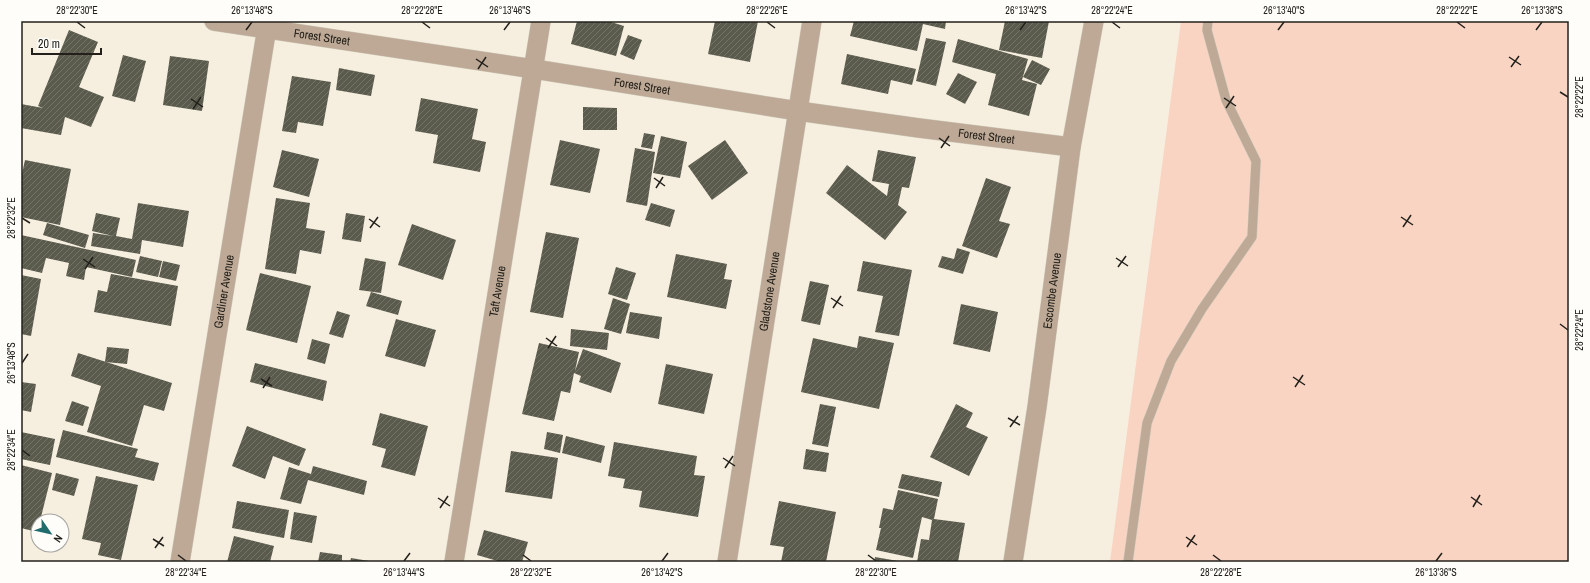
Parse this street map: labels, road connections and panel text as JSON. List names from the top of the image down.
{
  "streets": {
    "street": [
      "Forest Street",
      "Escombe Avenue",
      "Gardiner Avenue",
      "Taft Avenue",
      "Gladstone Avenue"
    ]
  },
  "crossings": [
    ["Forest Street", "Escombe Avenue"],
    ["Forest Street", "Gardiner Avenue"],
    ["Forest Street", "Taft Avenue"],
    ["Forest Street", "Gladstone Avenue"]
  ],
  "scale_bar": "20 m",
  "north": "bottom right",
  "coordinates": [
    "28°22'30\"E",
    "26°13'48\"S",
    "28°22'28\"E",
    "26°13'46\"S",
    "28°22'26\"E",
    "26°13'42\"S",
    "28°22'24\"E",
    "26°13'40\"S",
    "28°22'22\"E",
    "26°13'38\"S",
    "28°22'32\"E",
    "28°22'34\"E",
    "26°13'44\"S",
    "26°13'36\"S"
  ]
}
